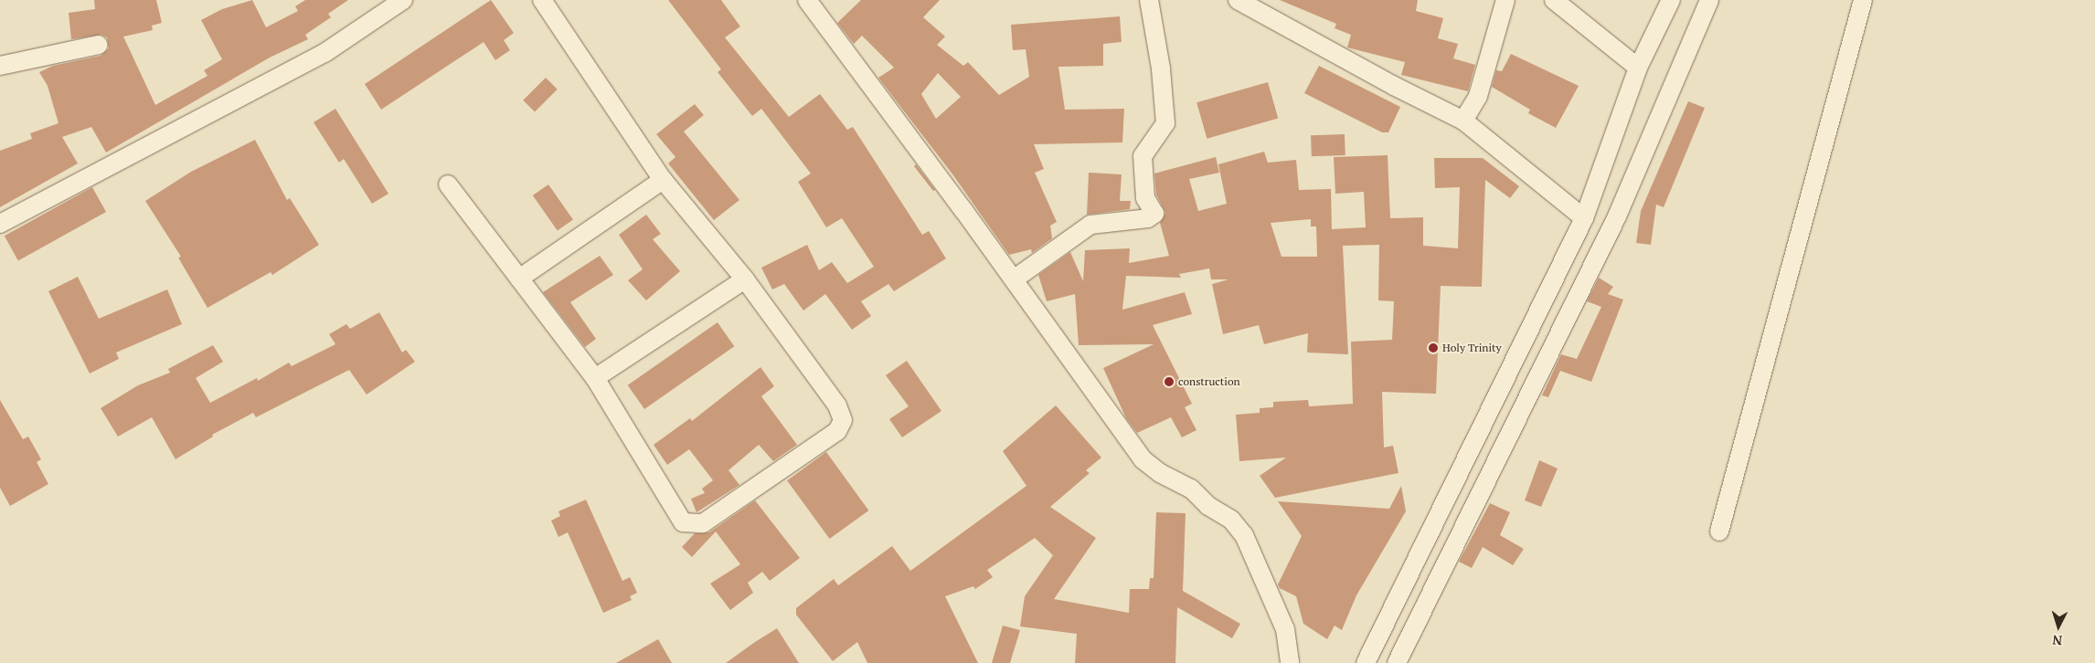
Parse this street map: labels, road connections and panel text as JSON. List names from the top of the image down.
{
  "places": ["Holy Trinity", "construction"],
  "north": "bottom"
}
